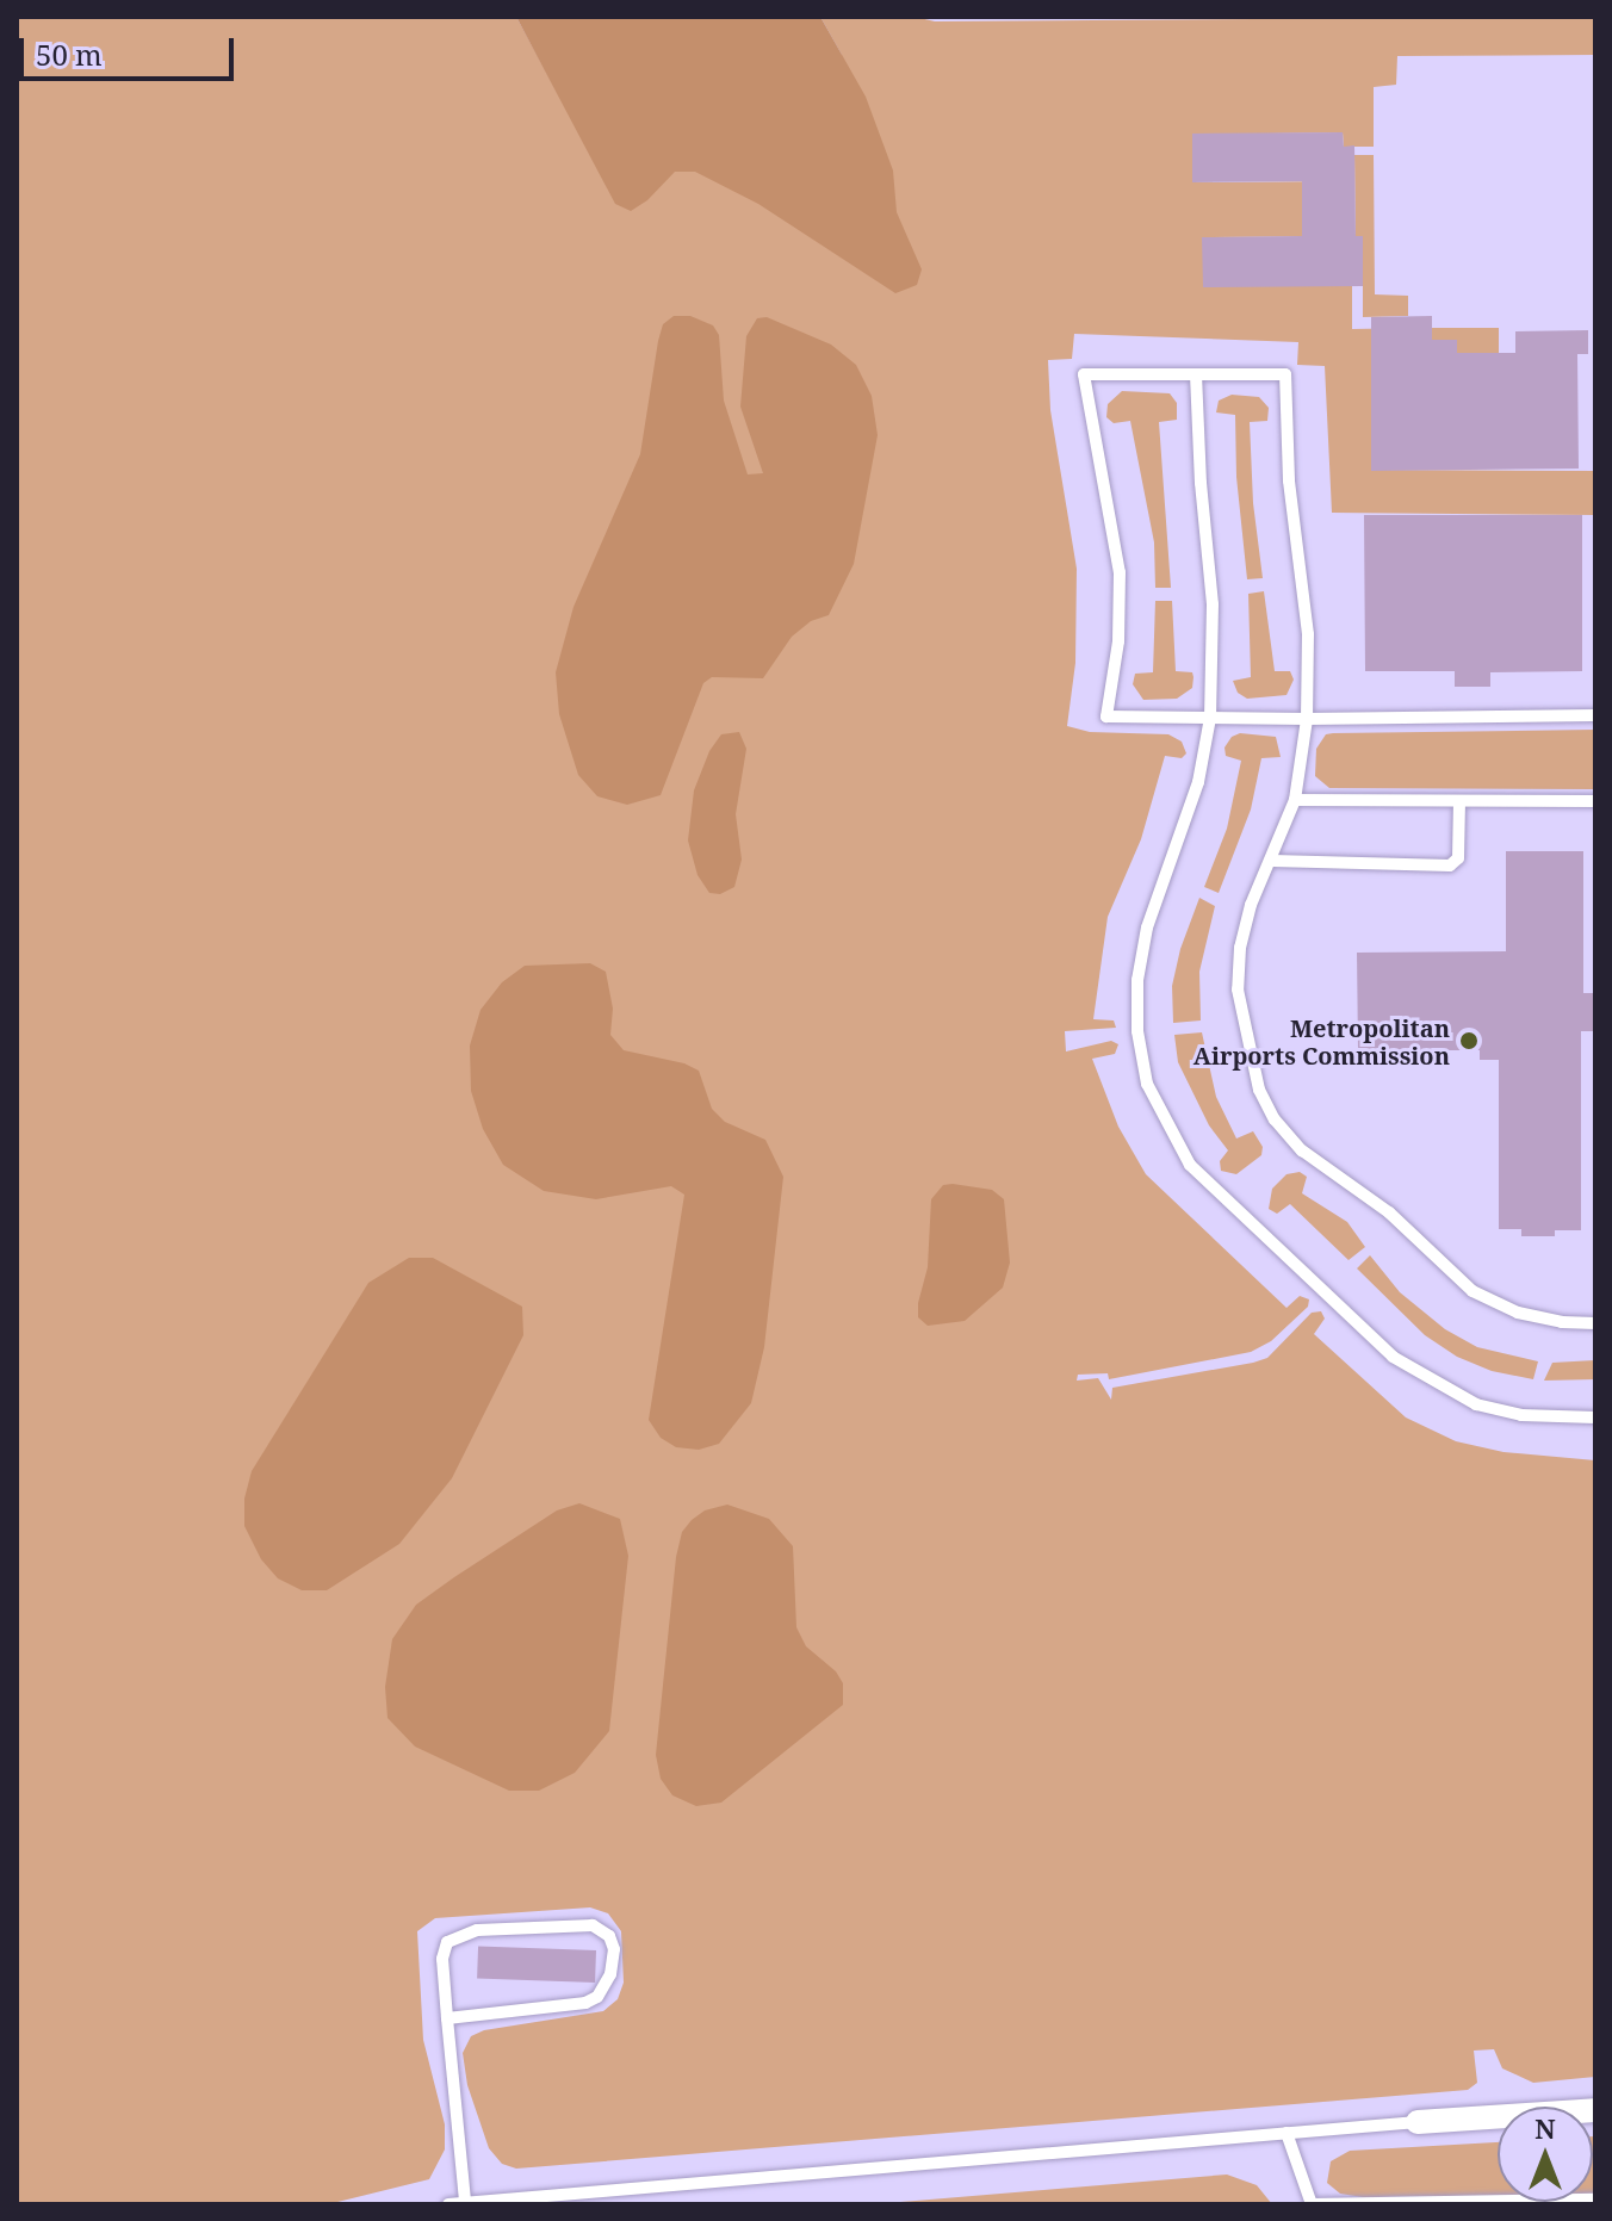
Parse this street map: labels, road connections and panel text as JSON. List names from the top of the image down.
{
  "places": ["Metropolitan Airports Commission"],
  "scale_bar": "50 m",
  "north": "top"
}
